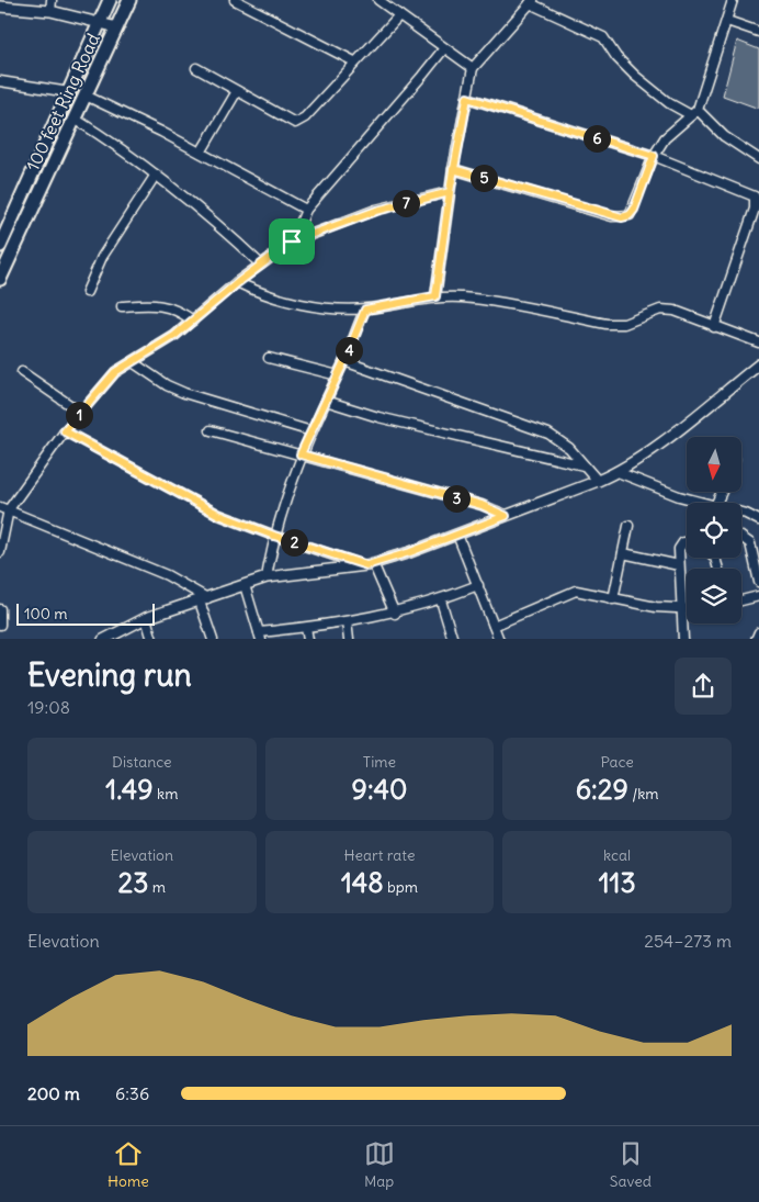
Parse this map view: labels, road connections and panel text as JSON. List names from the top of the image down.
{
  "streets": {
    "main road": ["100 feet Ring Road"]
  },
  "scale_bar": "100 m",
  "north": "bottom",
  "page": {
    "pins": [
      "6",
      "5",
      "7",
      "4",
      "1",
      "3",
      "2"
    ],
    "scale": "100 m",
    "heading": ["Evening run", "19:08"],
    "stats": [
      ["Distance", "1.49 km"],
      ["Time", "9:40"],
      ["Pace", "6:29 /km"],
      ["Elevation", "23 m"],
      ["Heart rate", "148 bpm"],
      ["kcal", "113"]
    ],
    "chart": ["Elevation", "254–273 m"],
    "list": [
      {
        "name": "200 m",
        "note": "6:36"
      }
    ],
    "tabs": ["Home", "Map", "Saved"]
  }
}
